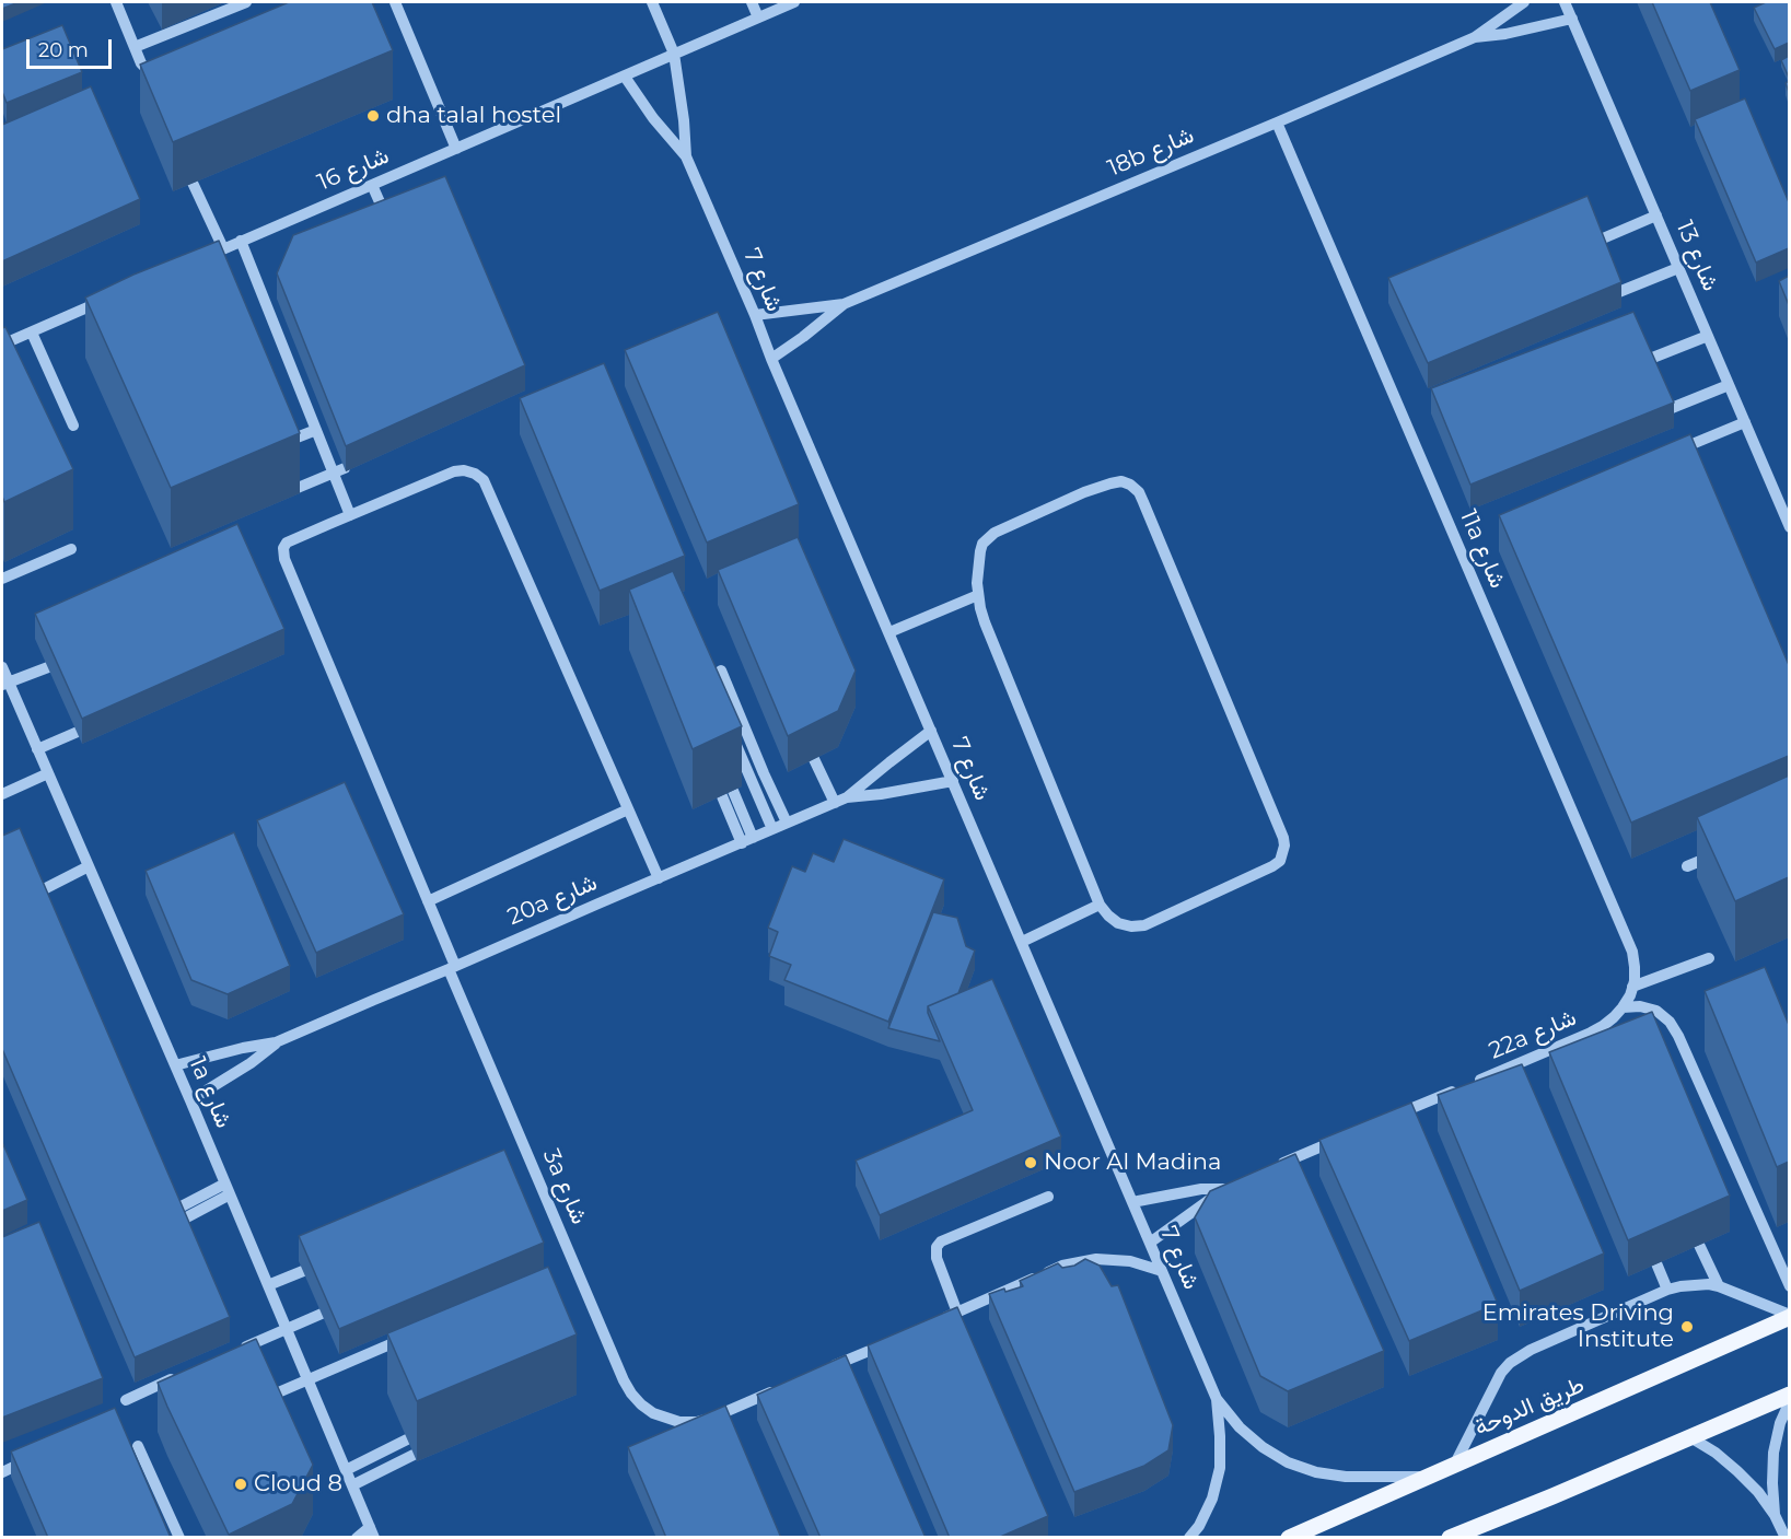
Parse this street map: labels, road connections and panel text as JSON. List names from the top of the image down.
{
  "streets": {
    "main road": ["طريق الدوحة"],
    "street": [
      "18b شارع",
      "شارع 16",
      "شارع 13",
      "شارع 7",
      "11a شارع",
      "20a شارع",
      "22a شارع",
      "1a شارع",
      "3a شارع"
    ]
  },
  "crossings": [
    ["18b شارع", "شارع 13"],
    ["18b شارع", "شارع 7"],
    ["18b شارع", "11a شارع"],
    ["شارع 16", "شارع 7"],
    ["شارع 7", "20a شارع"],
    ["شارع 7", "طريق الدوحة"],
    ["11a شارع", "22a شارع"],
    ["20a شارع", "1a شارع"],
    ["20a شارع", "3a شارع"]
  ],
  "places": [
    "dha talal hostel",
    "Noor Al Madina",
    "Emirates Driving Institute",
    "Cloud 8"
  ],
  "scale_bar": "20 m"
}
